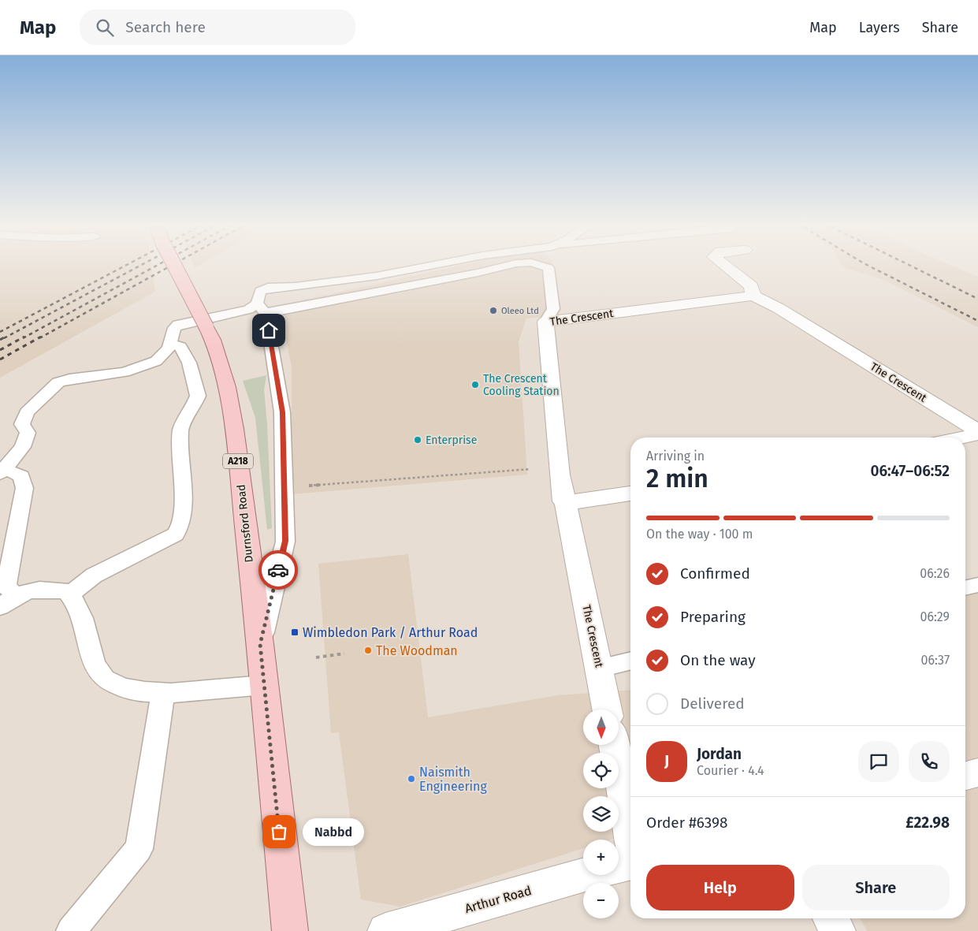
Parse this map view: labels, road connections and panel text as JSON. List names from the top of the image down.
{
  "streets": {
    "main road": ["A218", "Durnsford Road"],
    "street": ["The Crescent", "Arthur Road"]
  },
  "places": {
    "other": [
      "Oleeo Ltd",
      "The Crescent Cooling Station",
      "Enterprise",
      "The Woodman",
      "Naismith Engineering",
      "Nabbd"
    ],
    "transit": ["Wimbledon Park / Arthur Road"]
  },
  "north": "bottom",
  "page": {
    "header": "Map",
    "search": "Search here",
    "nav": ["Map", "Layers", "Share"],
    "heading": ["2 min", "Arriving in", "06:47–06:52"],
    "panel": [
      "Jordan",
      "Courier · 4.4",
      "Order #6398",
      "£22.98"
    ],
    "bar": "On the way · 100 m",
    "list": [
      ["Confirmed", "06:26"],
      ["Preparing", "06:29"],
      ["On the way", "06:37"],
      "Delivered"
    ],
    "map_buttons": ["+", "−"],
    "round": "J",
    "bubble": "Nabbd",
    "buttons": ["Help", "Share"]
  }
}
